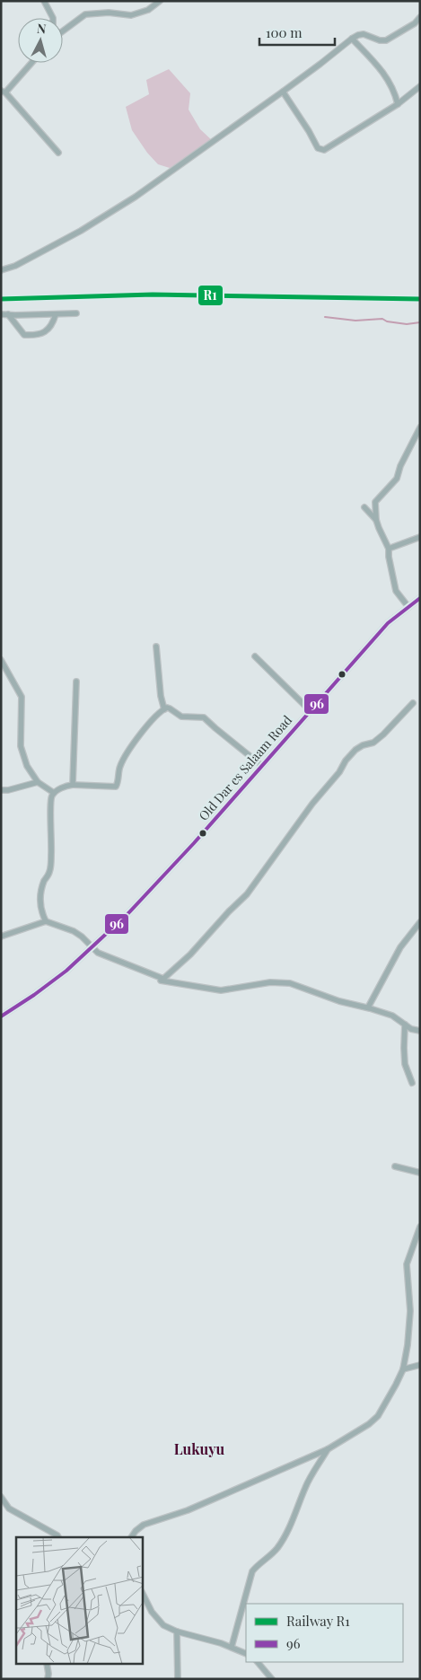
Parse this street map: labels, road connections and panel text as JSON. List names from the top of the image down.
{
  "streets": {
    "street": ["Old Dar es Salaam Road"]
  },
  "districts": ["Lukuyu"],
  "lines": ["rail line R1", "transit line 96"],
  "legend": ["Railway R1", "96"],
  "scale_bar": "100 m",
  "north": "top"
}
